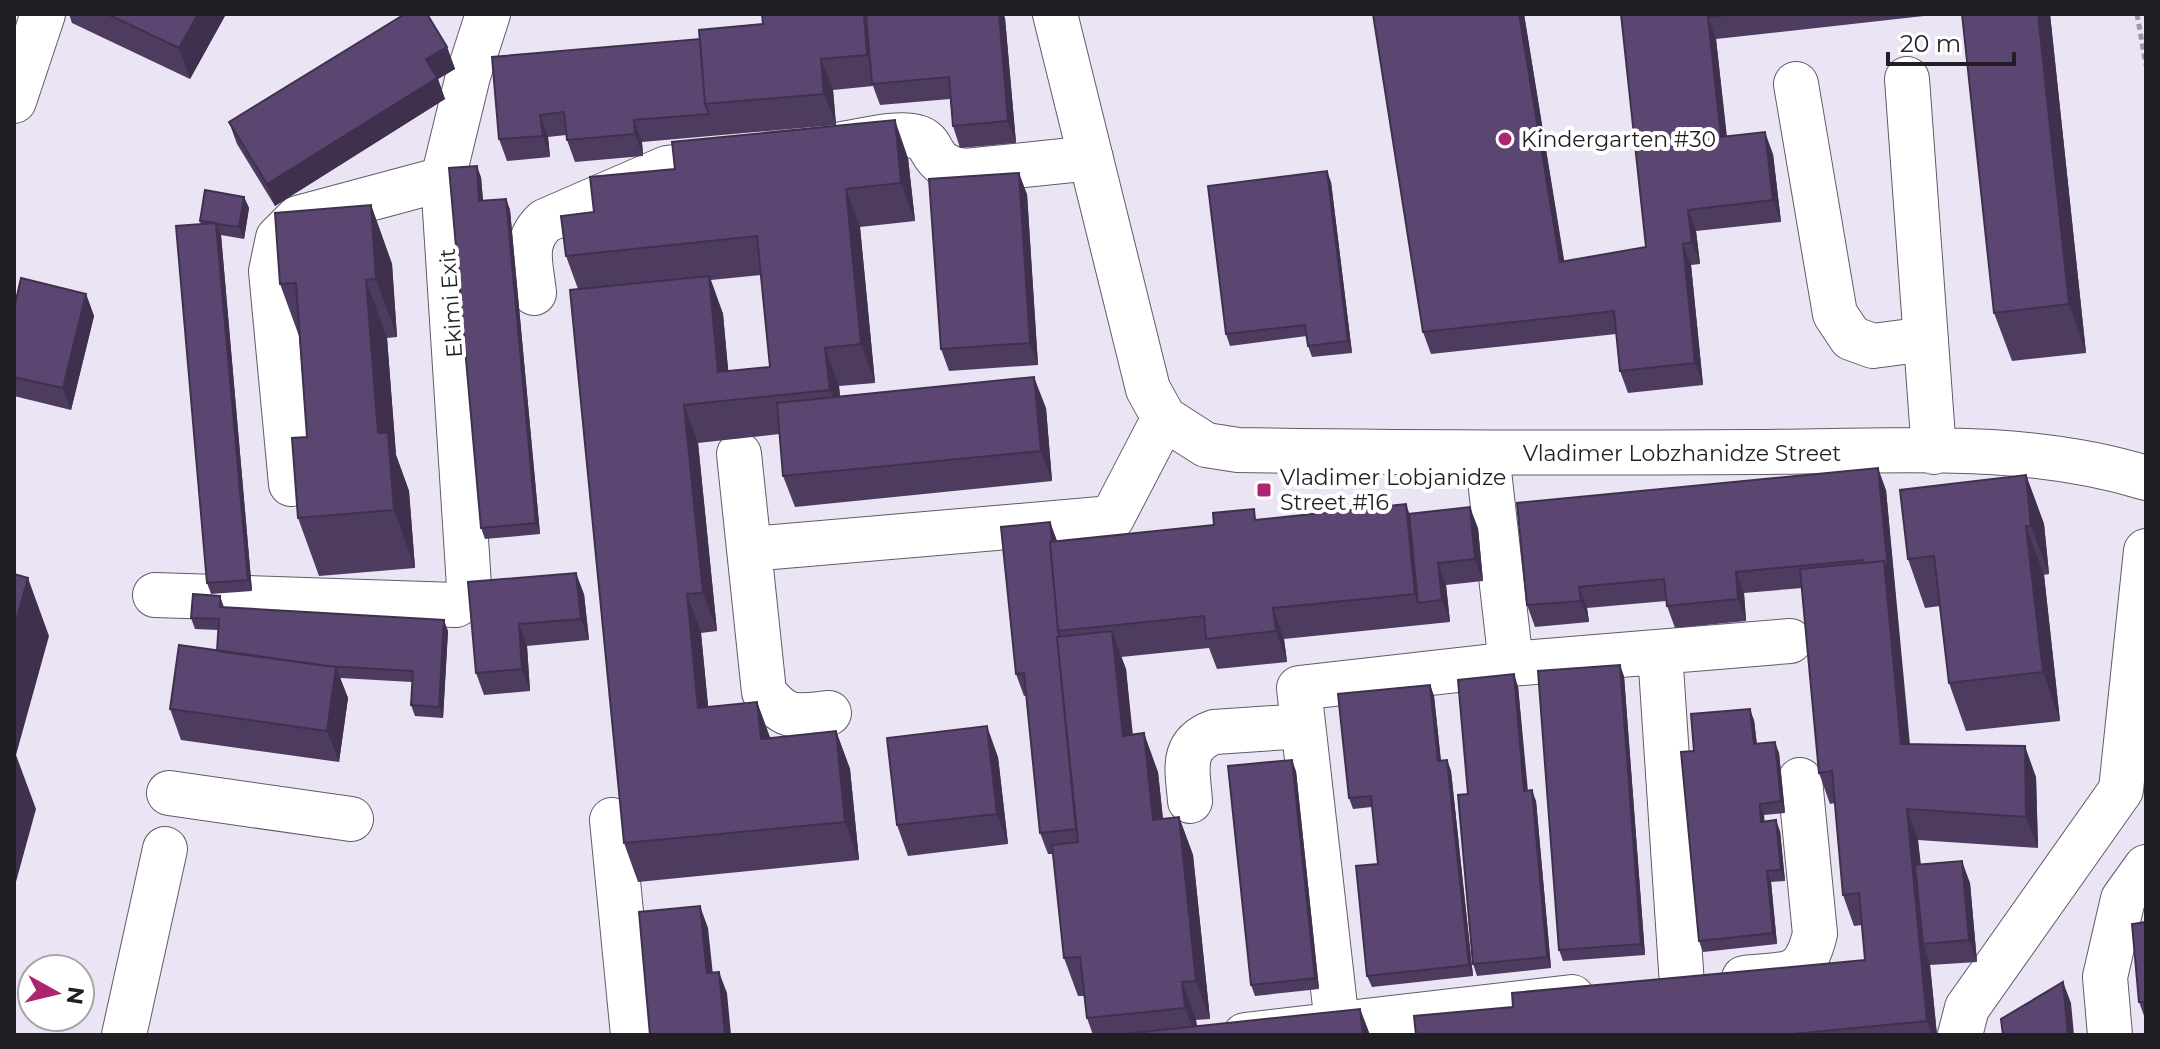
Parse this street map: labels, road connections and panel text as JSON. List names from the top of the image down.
{
  "streets": {
    "street": ["Ekimi Exit", "Vladimer Lobzhanidze Street"]
  },
  "places": {
    "other": ["Kindergarten #30"],
    "transit": ["Vladimer Lobjanidze Street #16"]
  },
  "scale_bar": "20 m",
  "north": "right"
}
